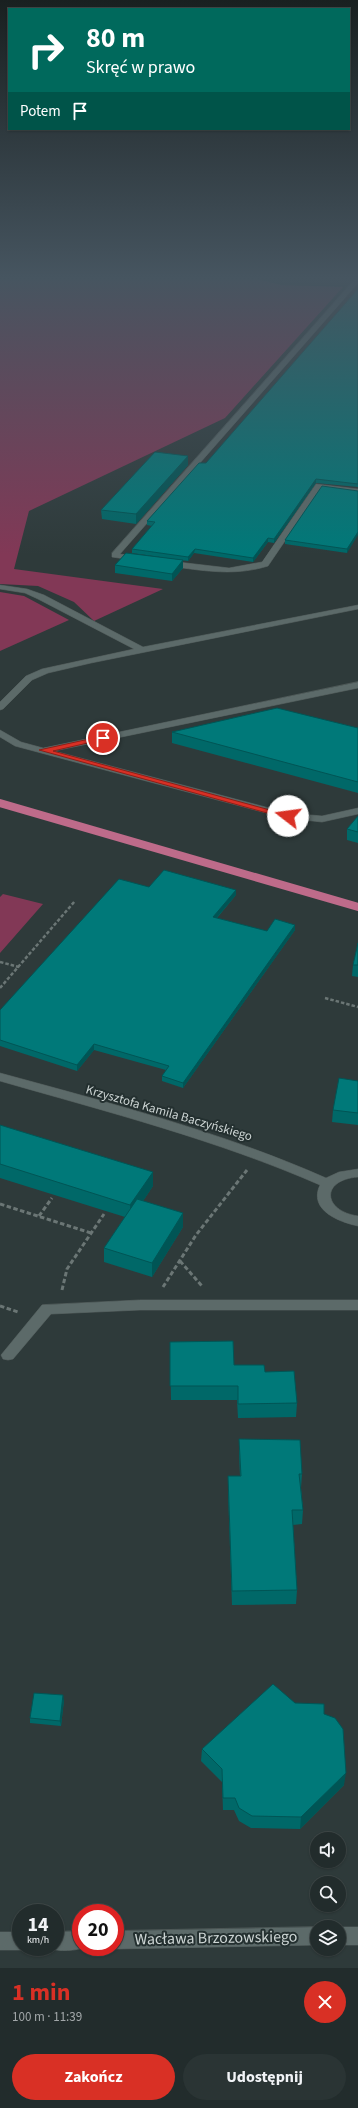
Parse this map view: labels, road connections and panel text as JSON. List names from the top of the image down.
{
  "streets": {
    "street": ["Krzysztofa Kamila Baczyńskiego", "Wacława Brzozowskiego"]
  },
  "page": {
    "turn": ["80 m", "Skręć w prawo"],
    "then": "Potem",
    "speed": "14 km/h",
    "limit": "20",
    "heading": ["1 min", "100 m · 11:39"],
    "buttons": ["Zakończ", "Udostępnij"]
  }
}
